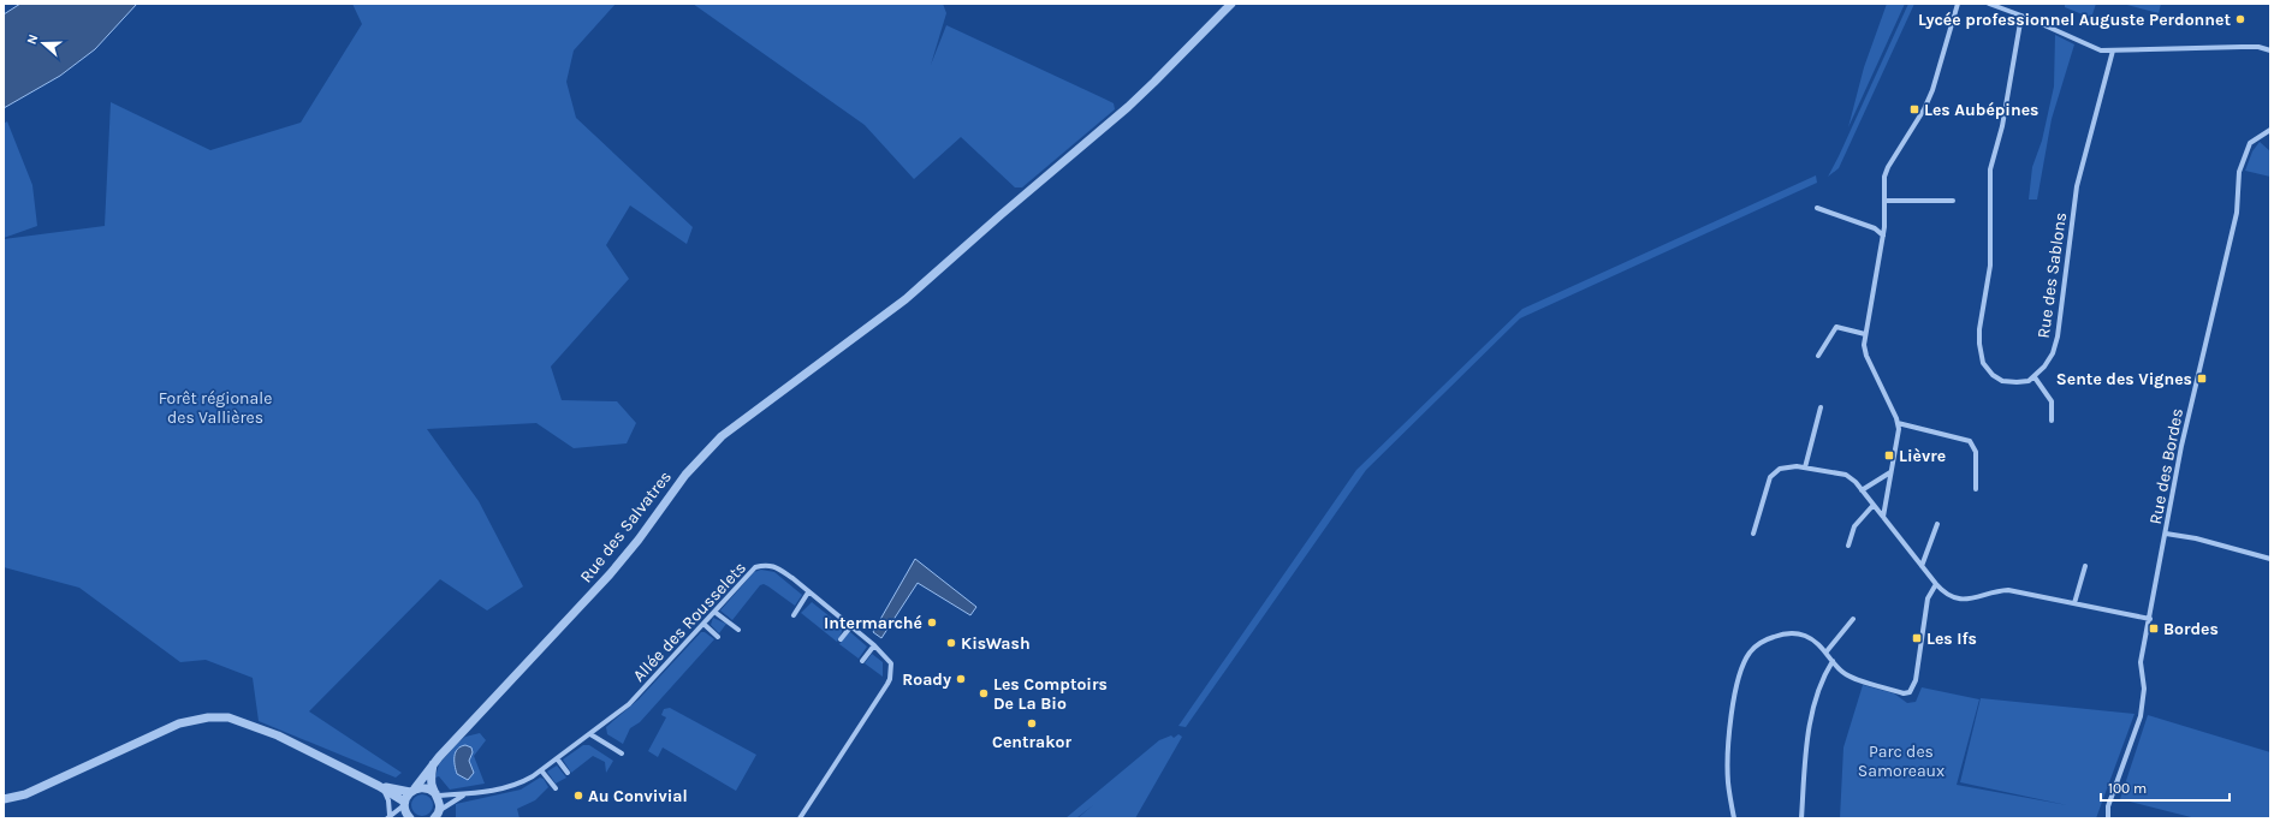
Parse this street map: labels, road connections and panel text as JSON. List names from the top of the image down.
{
  "streets": {
    "street": [
      "Rue des Sablons",
      "Rue des Bordes",
      "Rue des Salvatres",
      "Allée des Rousselets"
    ]
  },
  "parks": ["Forêt régionale des Vallières", "Parc des Samoreaux"],
  "places": {
    "other": [
      "Lycée professionnel Auguste Perdonnet",
      "Intermarché",
      "KisWash",
      "Roady",
      "Les Comptoirs De La Bio",
      "Centrakor",
      "Au Convivial"
    ],
    "transit": [
      "Les Aubépines",
      "Sente des Vignes",
      "Lièvre",
      "Bordes",
      "Les Ifs"
    ]
  },
  "scale_bar": "100 m",
  "north": "left"
}
